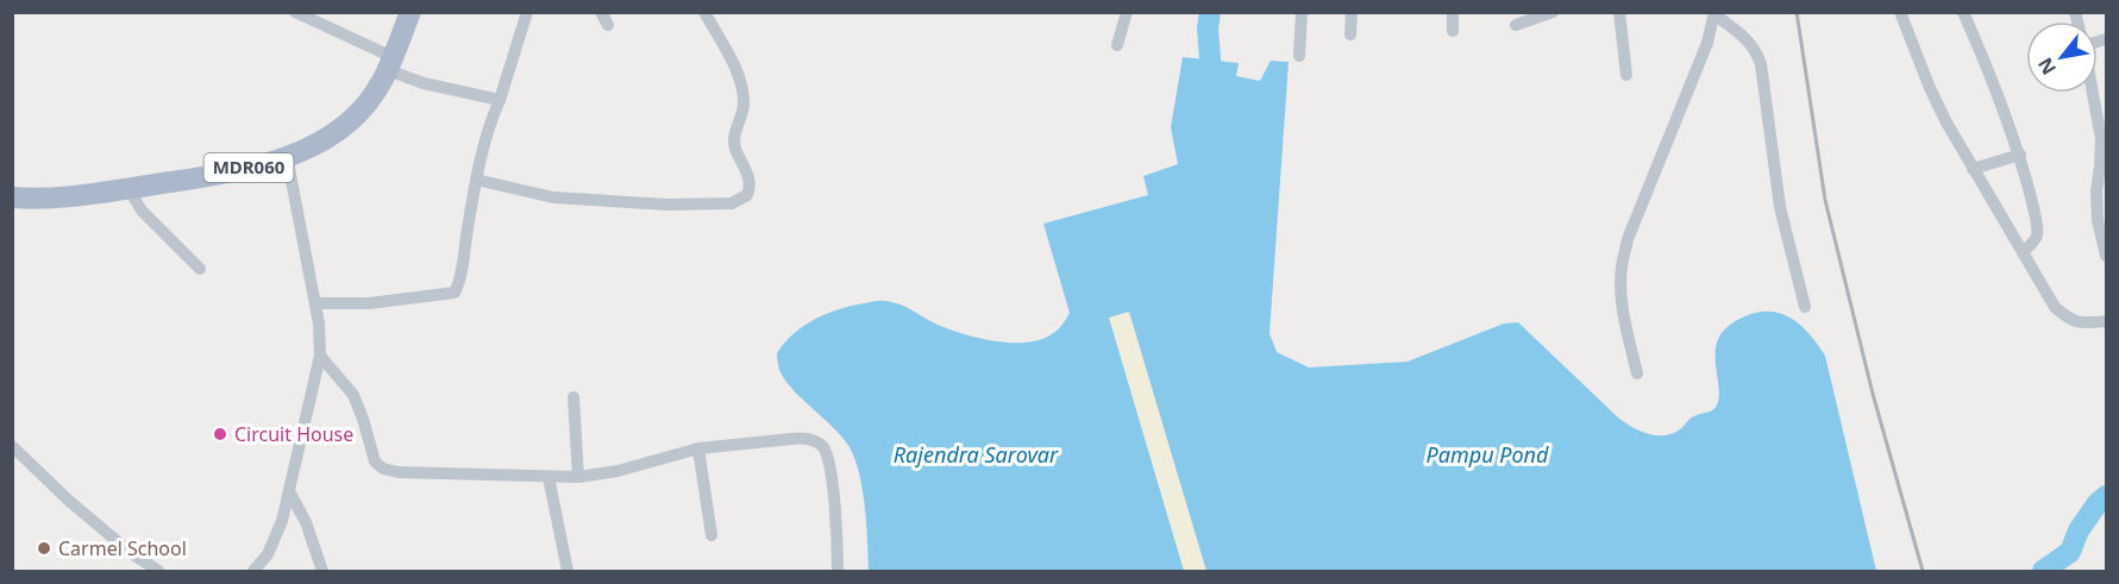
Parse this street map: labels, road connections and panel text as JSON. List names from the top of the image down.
{
  "streets": {
    "main road": ["MDR060"]
  },
  "water": ["Rajendra Sarovar", "Pampu Pond"],
  "places": ["Circuit House", "Carmel School"],
  "north": "bottom left"
}
